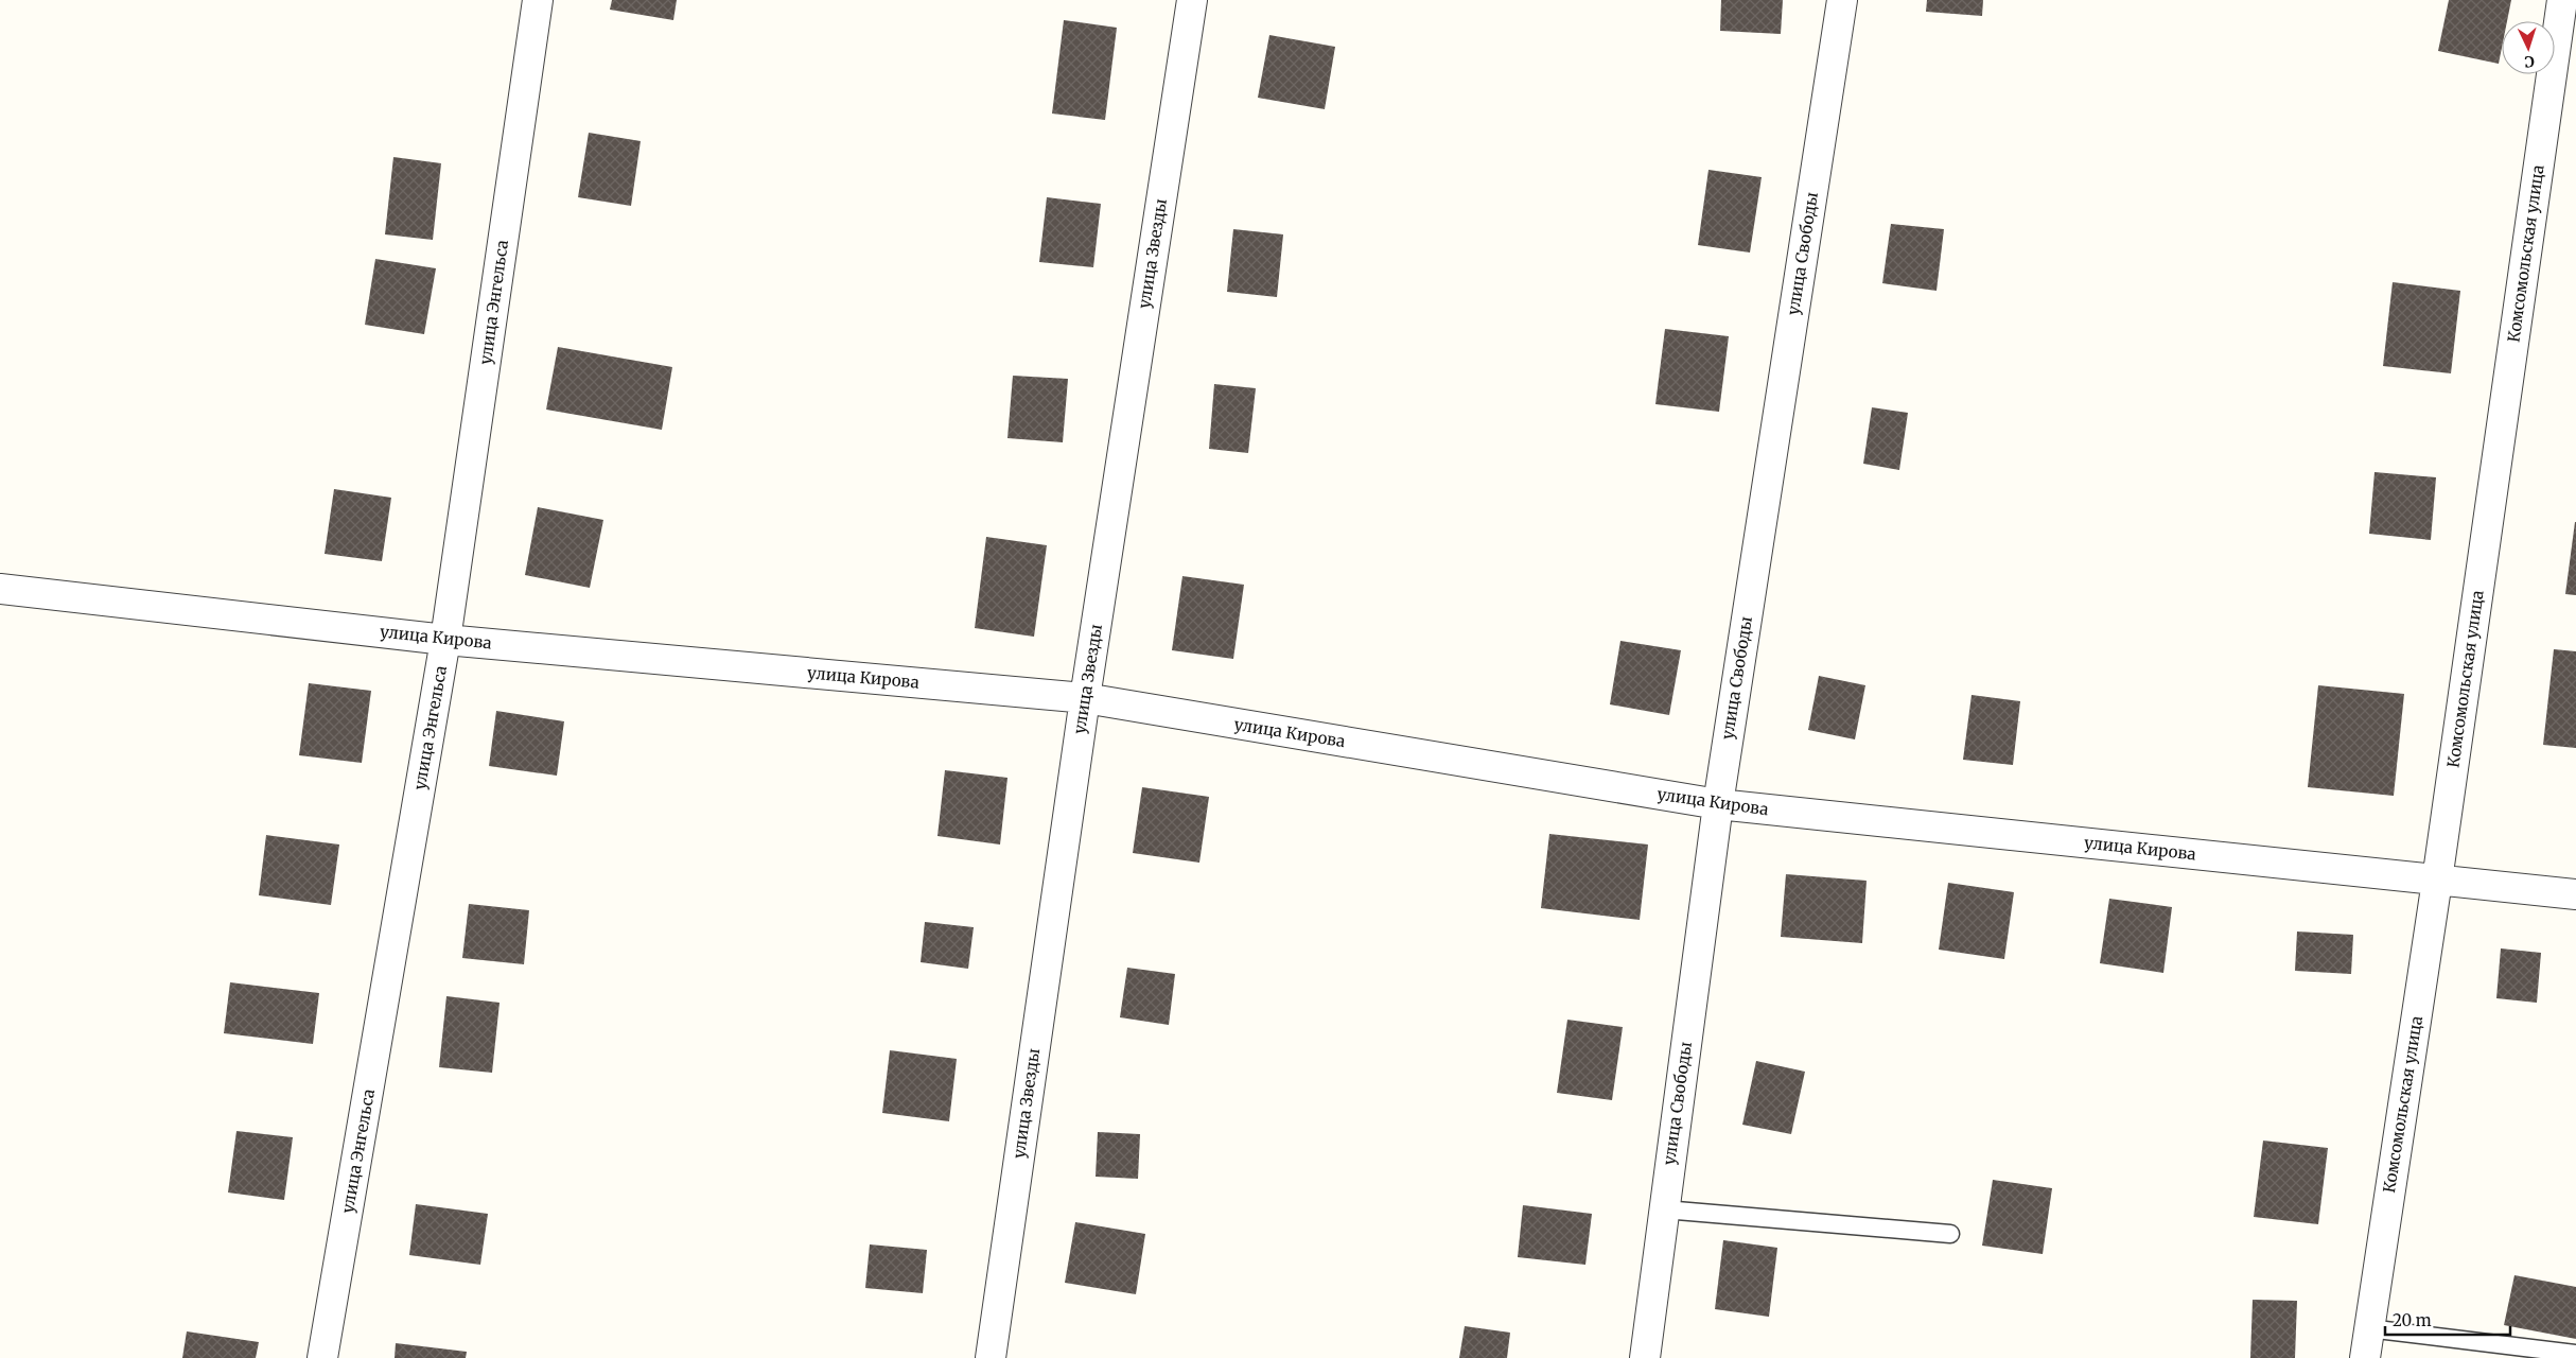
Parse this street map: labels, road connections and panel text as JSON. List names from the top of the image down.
{
  "streets": {
    "street": [
      "улица Звезды",
      "улица Свободы",
      "Комсомольская улица",
      "улица Энгельса",
      "улица Кирова"
    ]
  },
  "crossings": [
    ["улица Звезды", "улица Кирова"],
    ["улица Свободы", "улица Кирова"],
    ["Комсомольская улица", "улица Кирова"],
    ["улица Энгельса", "улица Кирова"]
  ],
  "scale_bar": "20 m",
  "north": "bottom"
}
